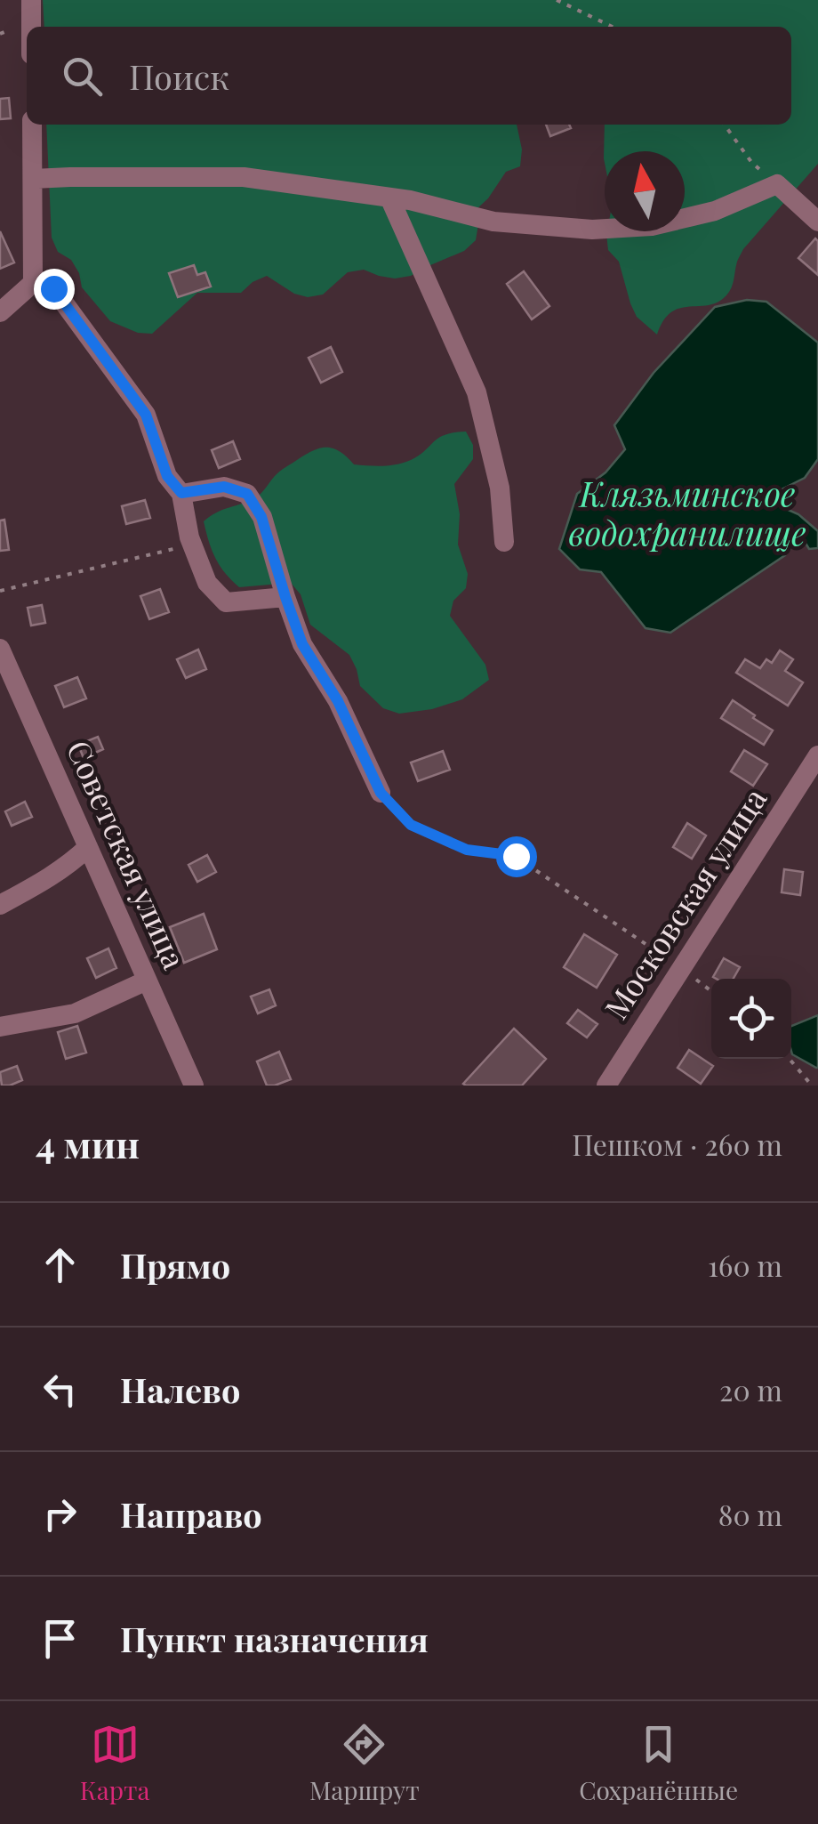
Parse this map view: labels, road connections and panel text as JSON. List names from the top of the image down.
{
  "streets": {
    "street": ["Советская улица", "Московская улица"]
  },
  "water": ["Клязьминское водохранилище"],
  "north": "top",
  "page": {
    "search": "Поиск",
    "heading": ["4 мин", "Пешком · 260 m"],
    "list": [
      ["Прямо", "160 m"],
      ["Налево", "20 m"],
      ["Направо", "80 m"],
      "Пункт назначения"
    ],
    "nav": ["Карта", "Маршрут", "Сохранённые"]
  }
}
